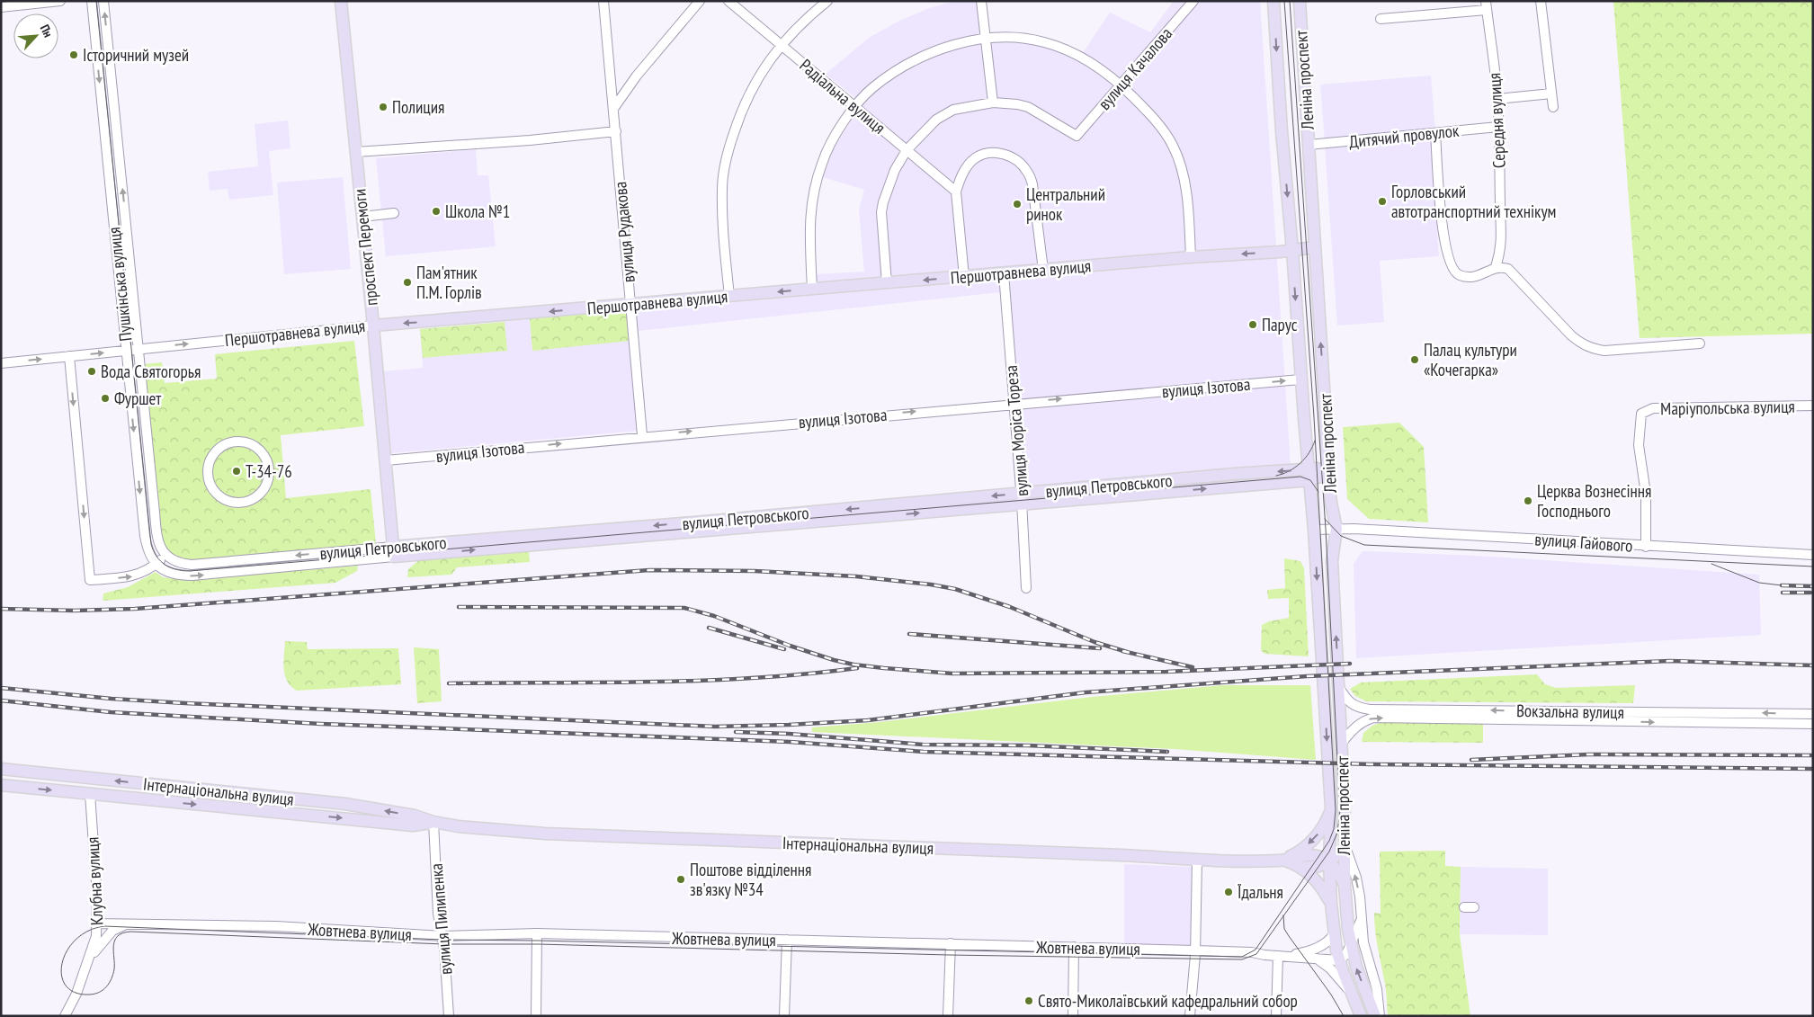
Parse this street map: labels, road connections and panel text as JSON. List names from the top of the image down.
{
  "streets": {
    "main road": [
      "Леніна проспект",
      "проспект Перемоги",
      "Першотравнева вулиця",
      "вулиця Петровського",
      "Інтернаціональна вулиця"
    ],
    "street": [
      "вулиця Качалова",
      "Радіальна вулиця",
      "Середня вулиця",
      "Дитячий провулок",
      "вулиця Рудакова",
      "Пушкінська вулиця",
      "вулиця Ізотова",
      "Маріупольська вулиця",
      "вулиця Моріса Тореза",
      "вулиця Гайового",
      "Вокзальна вулиця",
      "Клубна вулиця",
      "вулиця Пилипенка",
      "Жовтнева вулиця"
    ]
  },
  "crossings": [
    ["Леніна проспект", "Дитячий провулок"],
    ["Леніна проспект", "Першотравнева вулиця"],
    ["Леніна проспект", "вулиця Ізотова"],
    ["Леніна проспект", "вулиця Петровського"],
    ["Леніна проспект", "Вокзальна вулиця"],
    ["Леніна проспект", "Інтернаціональна вулиця"],
    ["Леніна проспект", "Жовтнева вулиця"],
    ["Середня вулиця", "Дитячий провулок"],
    ["вулиця Рудакова", "Першотравнева вулиця"],
    ["вулиця Рудакова", "вулиця Ізотова"],
    ["проспект Перемоги", "Першотравнева вулиця"],
    ["проспект Перемоги", "вулиця Ізотова"],
    ["проспект Перемоги", "вулиця Петровського"],
    ["Першотравнева вулиця", "Пушкінська вулиця"],
    ["Першотравнева вулиця", "вулиця Моріса Тореза"],
    ["Пушкінська вулиця", "вулиця Петровського"],
    ["вулиця Ізотова", "вулиця Моріса Тореза"],
    ["Маріупольська вулиця", "вулиця Гайового"],
    ["вулиця Моріса Тореза", "вулиця Петровського"],
    ["Інтернаціональна вулиця", "Клубна вулиця"],
    ["Інтернаціональна вулиця", "вулиця Пилипенка"],
    ["Клубна вулиця", "Жовтнева вулиця"],
    ["вулиця Пилипенка", "Жовтнева вулиця"]
  ],
  "one_way": ["вулиця Ізотова"],
  "places": [
    "Історичний музей",
    "Полиция",
    "Горловський автотранспортний технікум",
    "Центральний ринок",
    "Школа №1",
    "Пам'ятник П.М. Горлів",
    "Парус",
    "Палац культури «Кочегарка»",
    "Вода Святогорья",
    "Фуршет",
    "Т-34-76",
    "Церква Вознесіння Господнього",
    "Поштове відділення зв'язку №34",
    "Їдальня",
    "Свято-Миколаївський кафедральний собор"
  ],
  "north": "top right"
}
